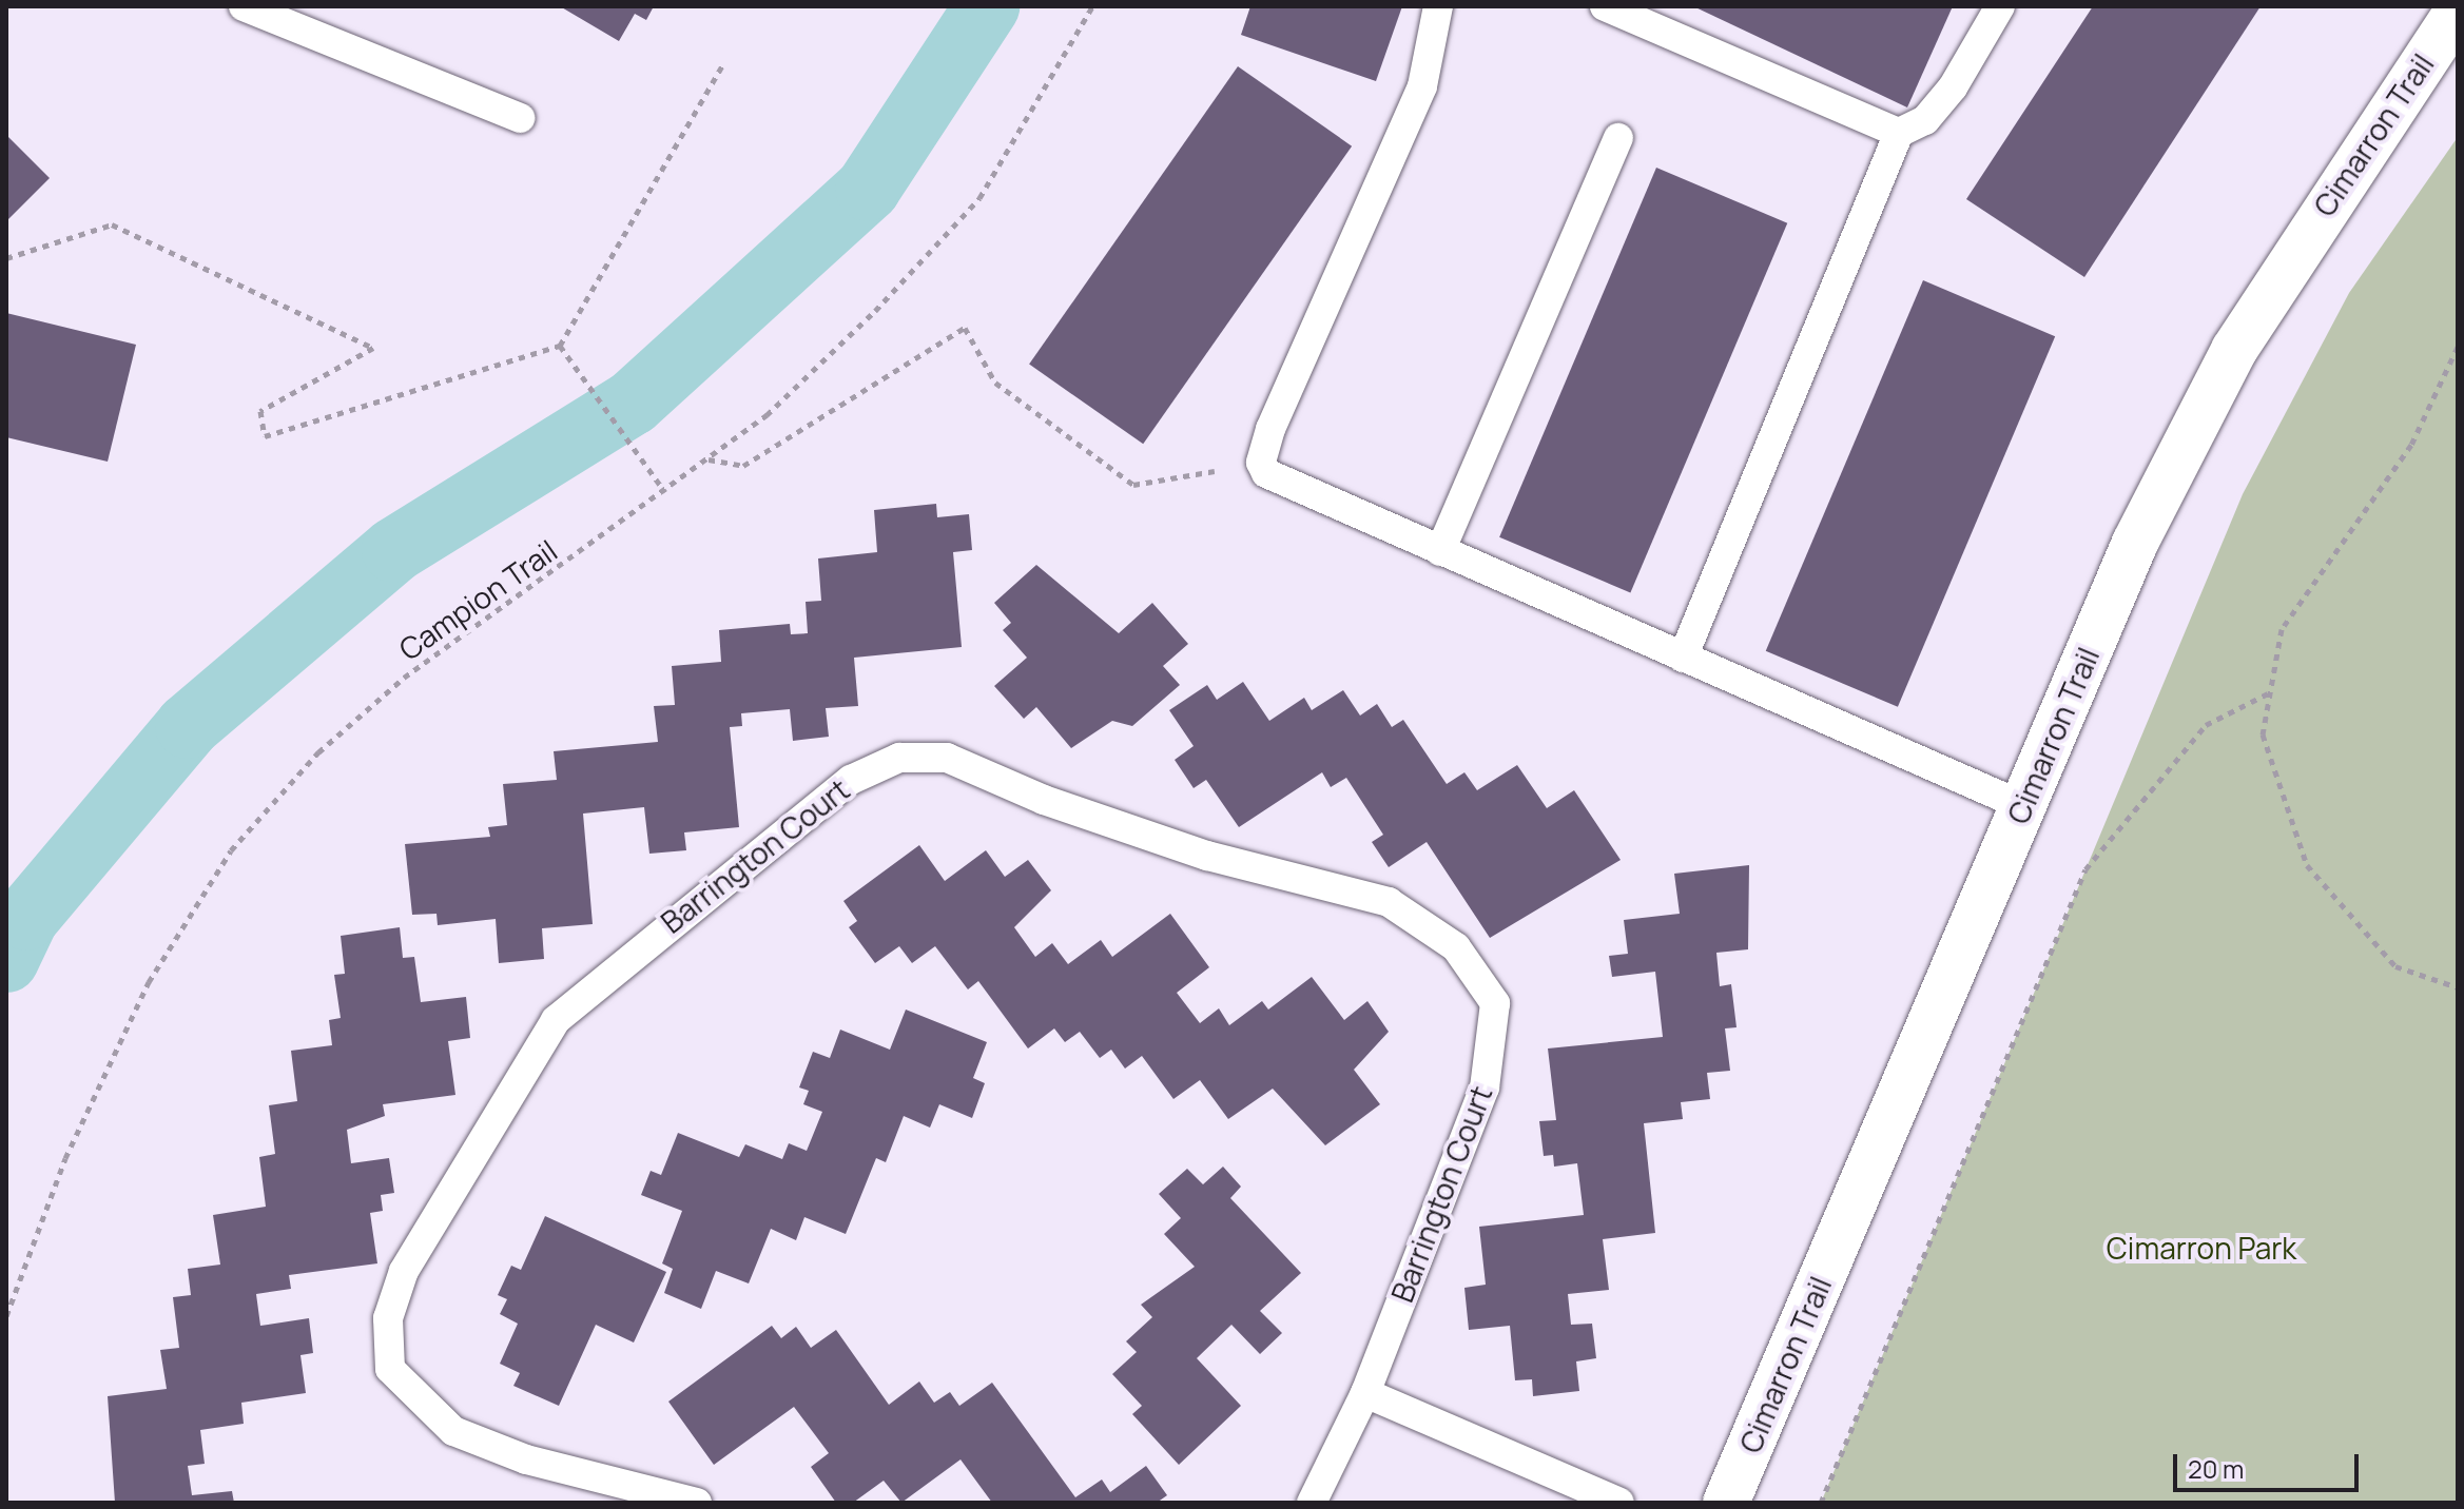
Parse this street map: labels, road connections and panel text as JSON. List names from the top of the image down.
{
  "streets": {
    "street": ["Cimarron Trail"],
    "lane": ["Barrington Court"],
    "path": ["Campion Trail"]
  },
  "parks": ["Cimarron Park"],
  "scale_bar": "20 m"
}
